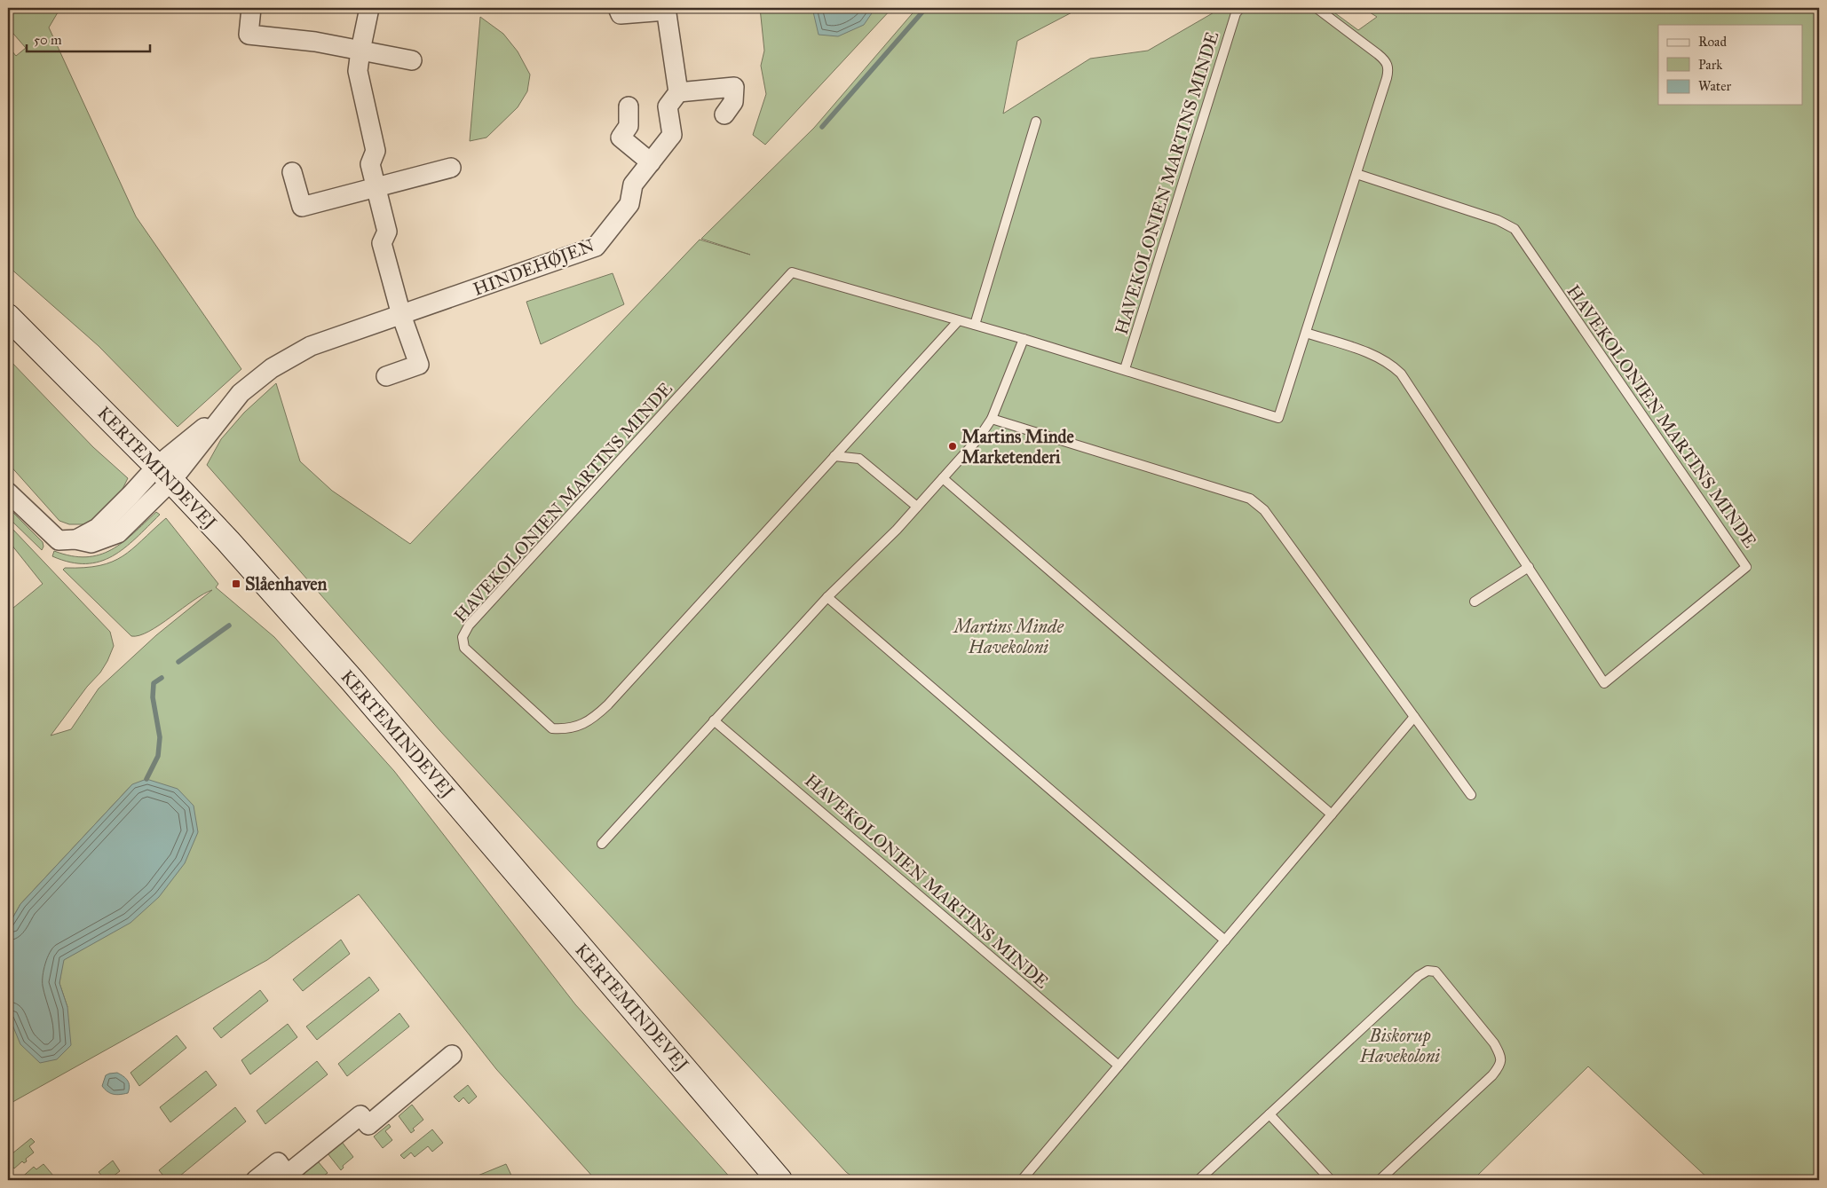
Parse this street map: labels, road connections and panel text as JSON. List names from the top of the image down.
{
  "streets": {
    "main road": ["KERTEMINDEVEJ"],
    "street": ["HINDEHØJEN"],
    "lane": ["HAVEKOLONIEN MARTINS MINDE"]
  },
  "crossings": [
    ["HINDEHØJEN", "KERTEMINDEVEJ"]
  ],
  "parks": ["Martins Minde Havekoloni", "Biskorup Havekoloni"],
  "places": {
    "other": ["Martins Minde Marketenderi"],
    "transit": ["Slåenhaven"]
  },
  "legend": ["Road", "Park", "Water"],
  "scale_bar": "50 m"
}
